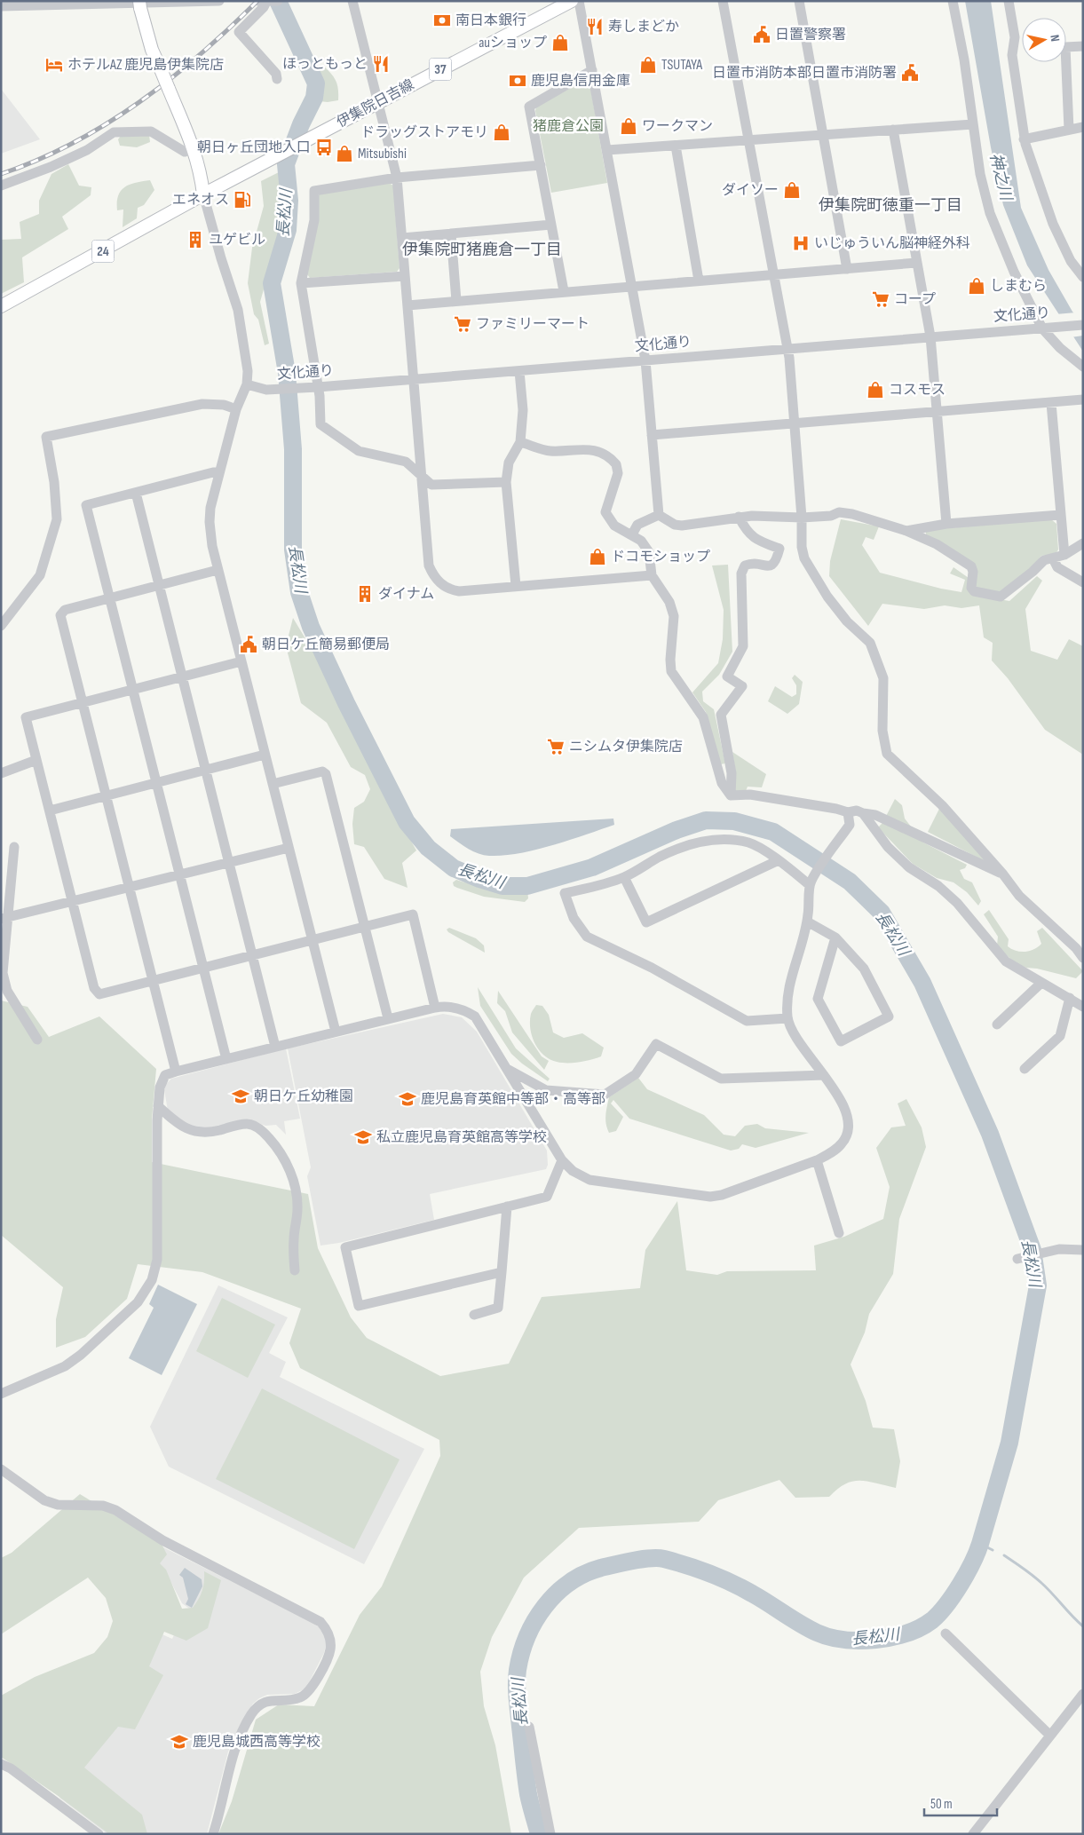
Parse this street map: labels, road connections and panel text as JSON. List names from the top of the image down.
{
  "streets": {
    "main road": ["37", "伊集院日吉線", "24"],
    "street": ["文化通り"]
  },
  "crossings": [
    ["伊集院日吉線", "24"]
  ],
  "districts": ["伊集院町徳重一丁目", "伊集院町猪鹿倉一丁目"],
  "water": ["神之川", "長松川"],
  "parks": ["猪鹿倉公園"],
  "places": {
    "bank": ["南日本銀行", "鹿児島信用金庫"],
    "restaurant": ["寿しまどか", "ほっともっと"],
    "public building": ["日置警察署", "日置市消防本部日置市消防署", "朝日ケ丘簡易郵便局"],
    "shop": [
      "auショップ",
      "TSUTAYA",
      "ワークマン",
      "ドラッグストアモリ",
      "Mitsubishi",
      "ダイソー",
      "しまむら",
      "コスモス",
      "ドコモショップ"
    ],
    "hotel": ["ホテルAZ 鹿児島伊集院店"],
    "bus stop": ["朝日ヶ丘団地入口"],
    "fuel station": ["エネオス"],
    "building": ["ユゲビル", "ダイナム"],
    "hospital": ["いじゅういん脳神経外科"],
    "supermarket": ["コープ", "ファミリーマート", "ニシムタ伊集院店"],
    "school or university": [
      "朝日ケ丘幼稚園",
      "鹿児島育英館中等部・高等部",
      "私立鹿児島育英館高等学校",
      "鹿児島城西高等学校"
    ]
  },
  "scale_bar": "50 m",
  "north": "right"
}
